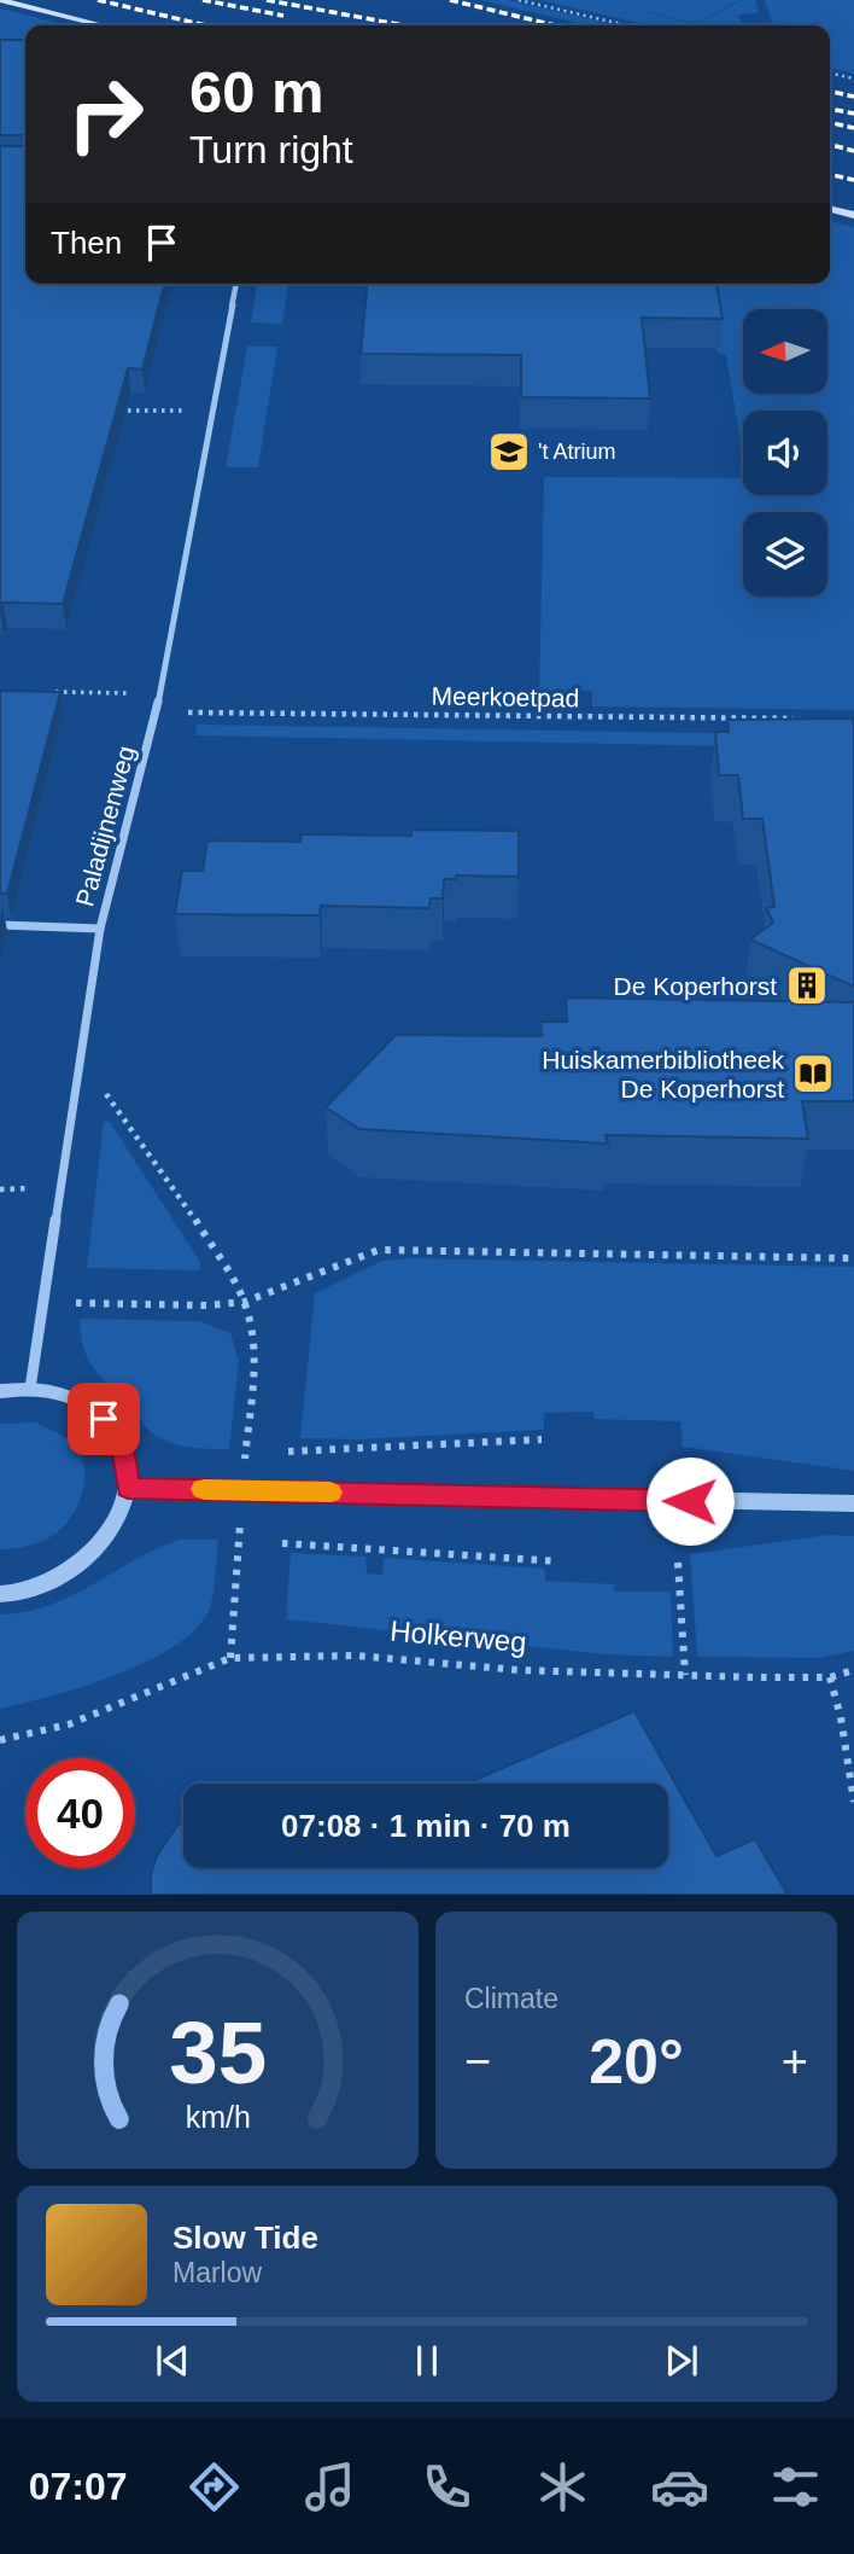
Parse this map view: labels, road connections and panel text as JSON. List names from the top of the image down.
{
  "streets": {
    "street": ["Paladijnenweg"],
    "path": ["Meerkoetpad", "Holkerweg"]
  },
  "crossings": [
    ["Meerkoetpad", "Paladijnenweg"]
  ],
  "places": {
    "school or university": ["'t Atrium"],
    "building": ["De Koperhorst"],
    "library": ["Huiskamerbibliotheek De Koperhorst"]
  },
  "north": "left",
  "page": {
    "turn": ["60 m", "Turn right"],
    "then": "Then",
    "limit": "40",
    "trip": "07:08 · 1 min · 70 m",
    "tile": "Climate",
    "heat": ["−", "20°", "+"],
    "song": ["Slow Tide", "Marlow"],
    "tabs": "07:07",
    "gauge": ["35", "km/h"]
  }
}
